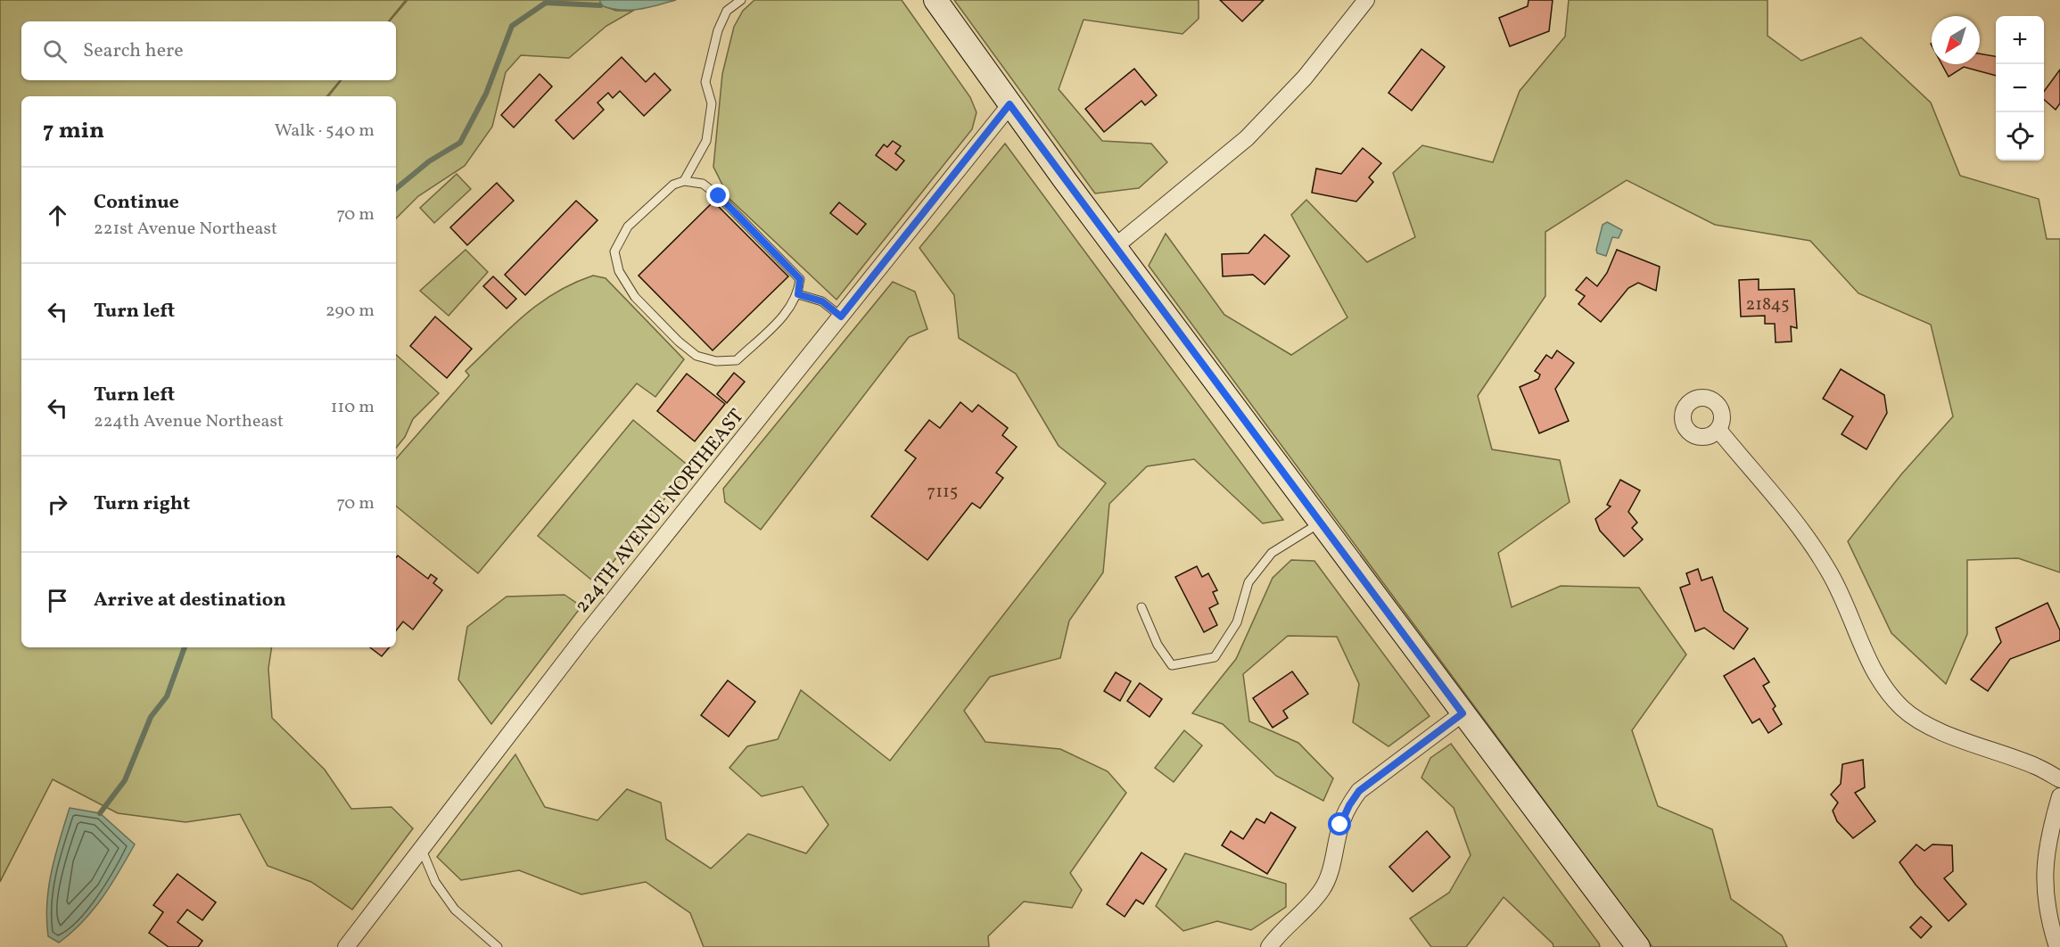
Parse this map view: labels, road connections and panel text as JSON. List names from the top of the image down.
{
  "streets": {
    "street": ["224TH AVENUE NORTHEAST"]
  },
  "house_numbers": ["21845", "7115"],
  "north": "bottom left",
  "page": {
    "map_buttons": ["+", "−"],
    "search": "Search here",
    "heading": ["7 min", "Walk · 540 m"],
    "list": [
      ["Continue", "221st Avenue Northeast", "70 m"],
      ["Turn left", "290 m"],
      ["Turn left", "224th Avenue Northeast", "110 m"],
      ["Turn right", "70 m"],
      "Arrive at destination"
    ]
  }
}
